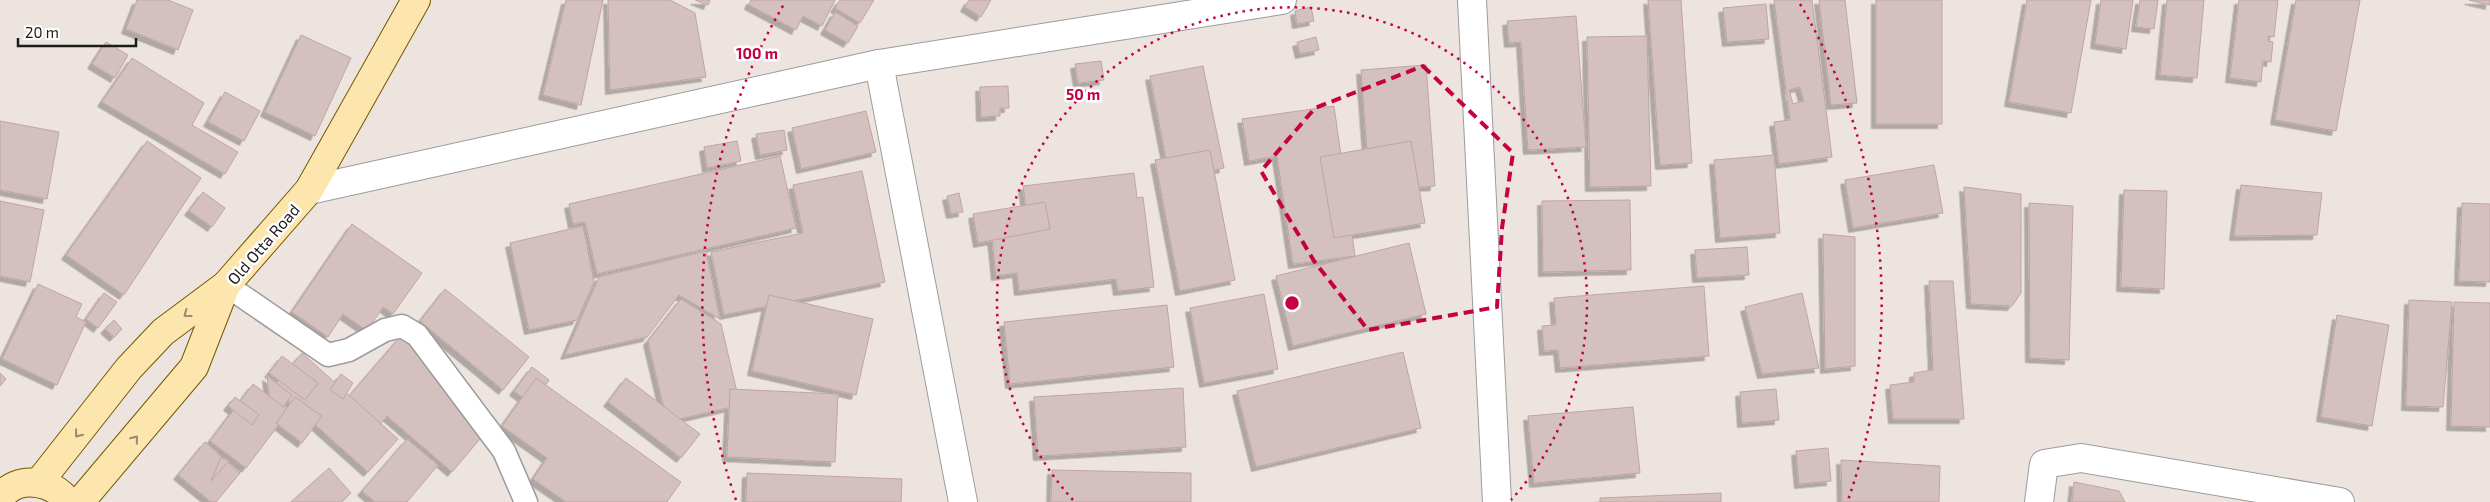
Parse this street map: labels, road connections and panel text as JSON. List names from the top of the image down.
{
  "streets": {
    "street": ["Old Otta Road"]
  },
  "scale_bar": "20 m",
  "rings": ["100 m", "50 m"]
}
